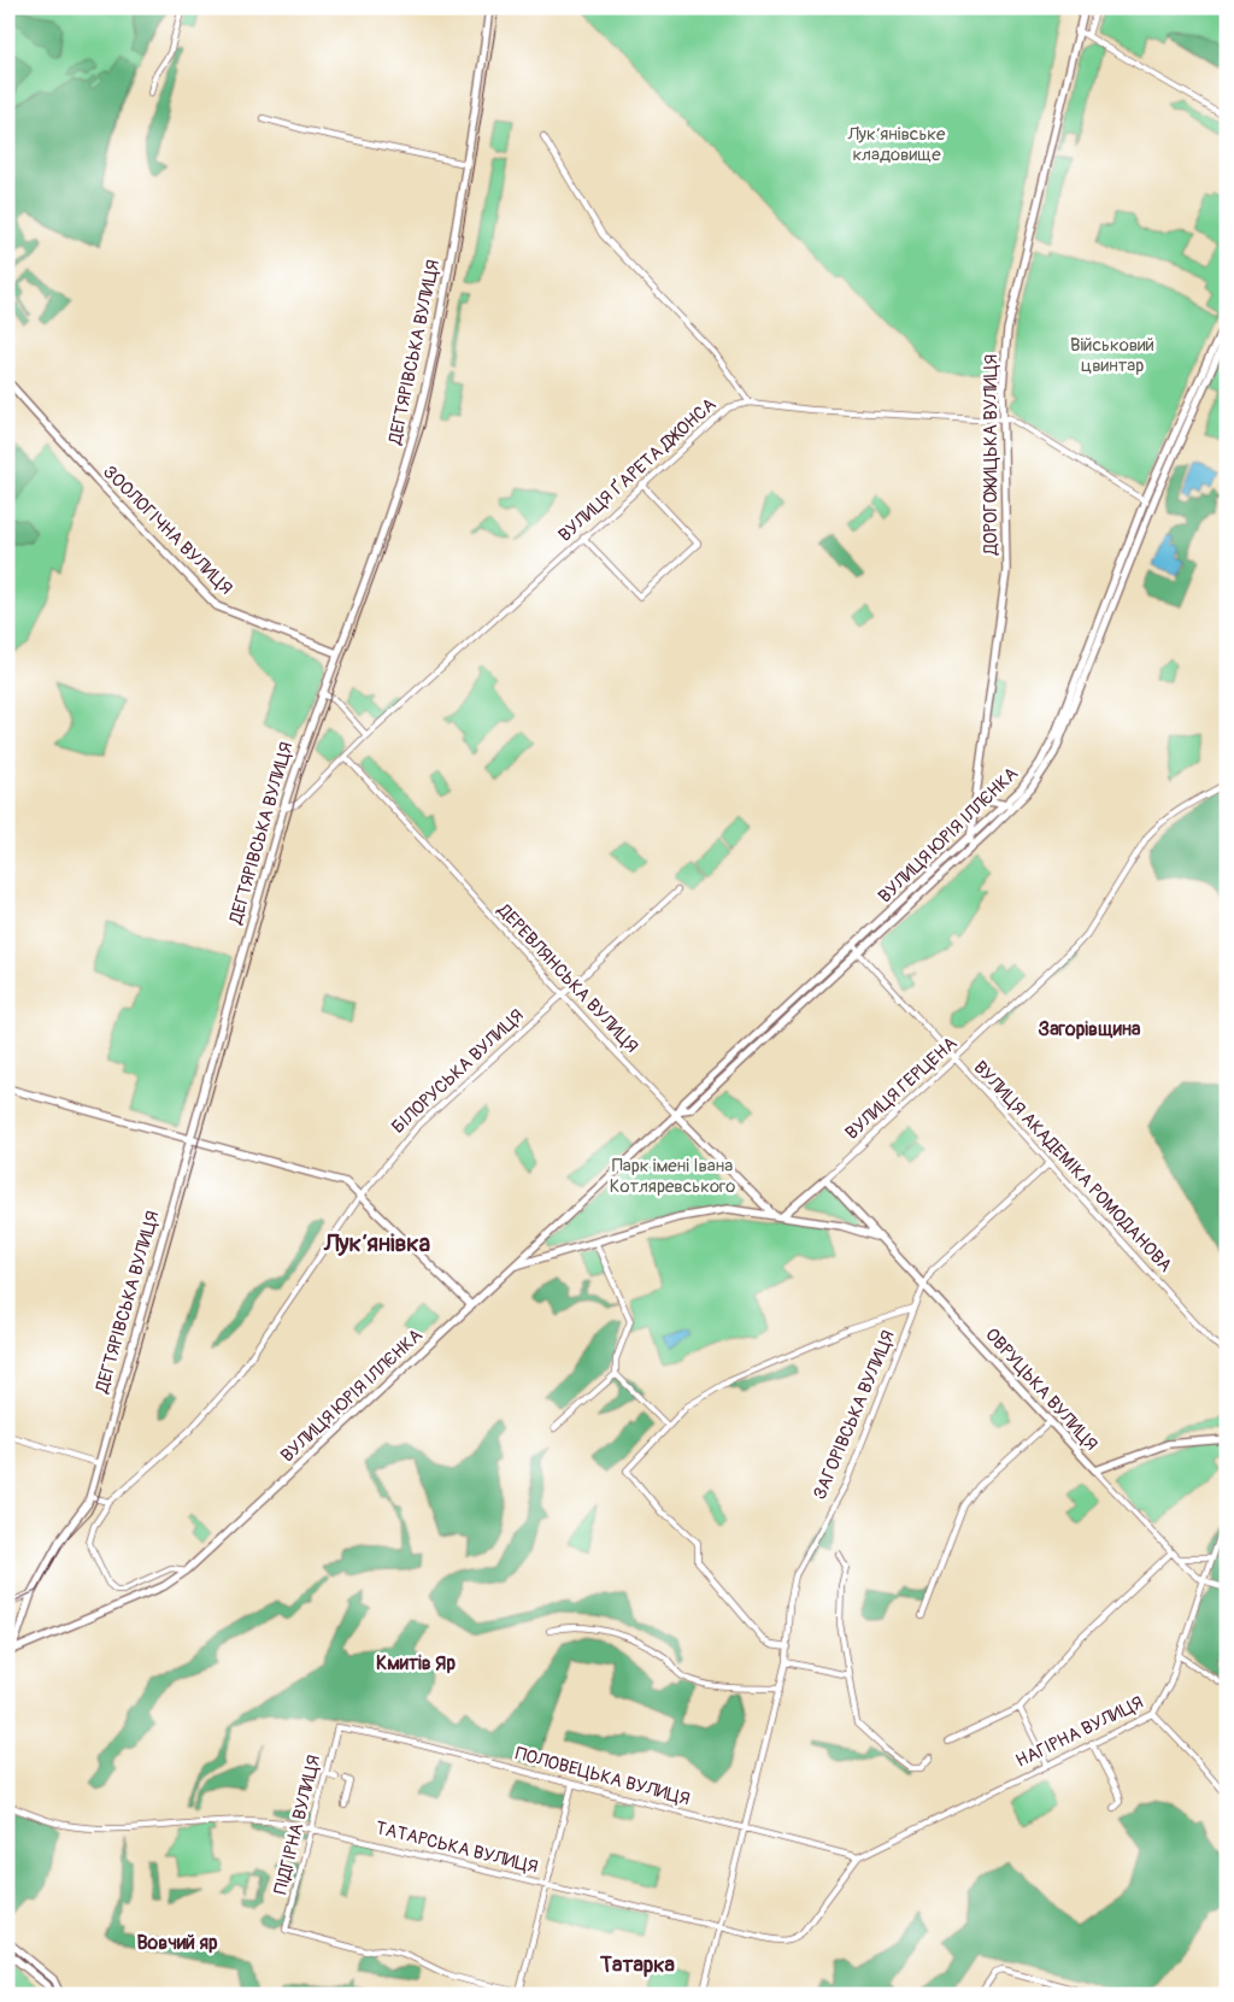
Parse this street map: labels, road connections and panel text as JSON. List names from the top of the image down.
{
  "streets": {
    "main road": [
      "ДЕГТЯРІВСЬКА ВУЛИЦЯ",
      "ДОРОГОЖИЦЬКА ВУЛИЦЯ",
      "ЗООЛОГІЧНА ВУЛИЦЯ",
      "ВУЛИЦЯ ЮРІЯ ІЛЛЄНКА",
      "ДЕРЕВЛЯНСЬКА ВУЛИЦЯ",
      "ВУЛИЦЯ ГЕРЦЕНА",
      "ОВРУЦЬКА ВУЛИЦЯ"
    ],
    "street": [
      "ВУЛИЦЯ ҐАРЕТА ДЖОНСА",
      "БІЛОРУСЬКА ВУЛИЦЯ",
      "ВУЛИЦЯ АКАДЕМІКА РОМОДАНОВА",
      "ЗАГОРІВСЬКА ВУЛИЦЯ",
      "НАГІРНА ВУЛИЦЯ",
      "ПОЛОВЕЦЬКА ВУЛИЦЯ",
      "ПІДГІРНА ВУЛИЦЯ",
      "ТАТАРСЬКА ВУЛИЦЯ"
    ]
  },
  "crossings": [
    ["ДЕГТЯРІВСЬКА ВУЛИЦЯ", "ВУЛИЦЯ ҐАРЕТА ДЖОНСА"],
    ["ДЕГТЯРІВСЬКА ВУЛИЦЯ", "ЗООЛОГІЧНА ВУЛИЦЯ"],
    ["ДЕГТЯРІВСЬКА ВУЛИЦЯ", "ВУЛИЦЯ ЮРІЯ ІЛЛЄНКА"],
    ["ДОРОГОЖИЦЬКА ВУЛИЦЯ", "ВУЛИЦЯ ҐАРЕТА ДЖОНСА"],
    ["ДОРОГОЖИЦЬКА ВУЛИЦЯ", "ВУЛИЦЯ ЮРІЯ ІЛЛЄНКА"],
    ["ВУЛИЦЯ ҐАРЕТА ДЖОНСА", "ВУЛИЦЯ ЮРІЯ ІЛЛЄНКА"],
    ["ВУЛИЦЯ ҐАРЕТА ДЖОНСА", "ДЕРЕВЛЯНСЬКА ВУЛИЦЯ"],
    ["ВУЛИЦЯ ЮРІЯ ІЛЛЄНКА", "ДЕРЕВЛЯНСЬКА ВУЛИЦЯ"],
    ["ВУЛИЦЯ ЮРІЯ ІЛЛЄНКА", "БІЛОРУСЬКА ВУЛИЦЯ"],
    ["ВУЛИЦЯ ЮРІЯ ІЛЛЄНКА", "ВУЛИЦЯ АКАДЕМІКА РОМОДАНОВА"],
    ["ДЕРЕВЛЯНСЬКА ВУЛИЦЯ", "БІЛОРУСЬКА ВУЛИЦЯ"],
    ["ВУЛИЦЯ ГЕРЦЕНА", "ВУЛИЦЯ АКАДЕМІКА РОМОДАНОВА"],
    ["ВУЛИЦЯ ГЕРЦЕНА", "ОВРУЦЬКА ВУЛИЦЯ"],
    ["ВУЛИЦЯ АКАДЕМІКА РОМОДАНОВА", "ЗАГОРІВСЬКА ВУЛИЦЯ"],
    ["ОВРУЦЬКА ВУЛИЦЯ", "ЗАГОРІВСЬКА ВУЛИЦЯ"],
    ["ОВРУЦЬКА ВУЛИЦЯ", "НАГІРНА ВУЛИЦЯ"],
    ["ЗАГОРІВСЬКА ВУЛИЦЯ", "ПОЛОВЕЦЬКА ВУЛИЦЯ"],
    ["ЗАГОРІВСЬКА ВУЛИЦЯ", "ТАТАРСЬКА ВУЛИЦЯ"],
    ["НАГІРНА ВУЛИЦЯ", "ПОЛОВЕЦЬКА ВУЛИЦЯ"],
    ["НАГІРНА ВУЛИЦЯ", "ТАТАРСЬКА ВУЛИЦЯ"],
    ["ПОЛОВЕЦЬКА ВУЛИЦЯ", "ПІДГІРНА ВУЛИЦЯ"],
    ["ПОЛОВЕЦЬКА ВУЛИЦЯ", "ТАТАРСЬКА ВУЛИЦЯ"],
    ["ПІДГІРНА ВУЛИЦЯ", "ТАТАРСЬКА ВУЛИЦЯ"]
  ],
  "districts": [
    "Загорівщина",
    "Лукʼянівка",
    "Кмитів Яр",
    "Вовчий яр",
    "Татарка"
  ],
  "parks": ["Лукʼянівське кладовище", "Військовий цвинтар", "Парк імені Івана Котляревського"]
}
